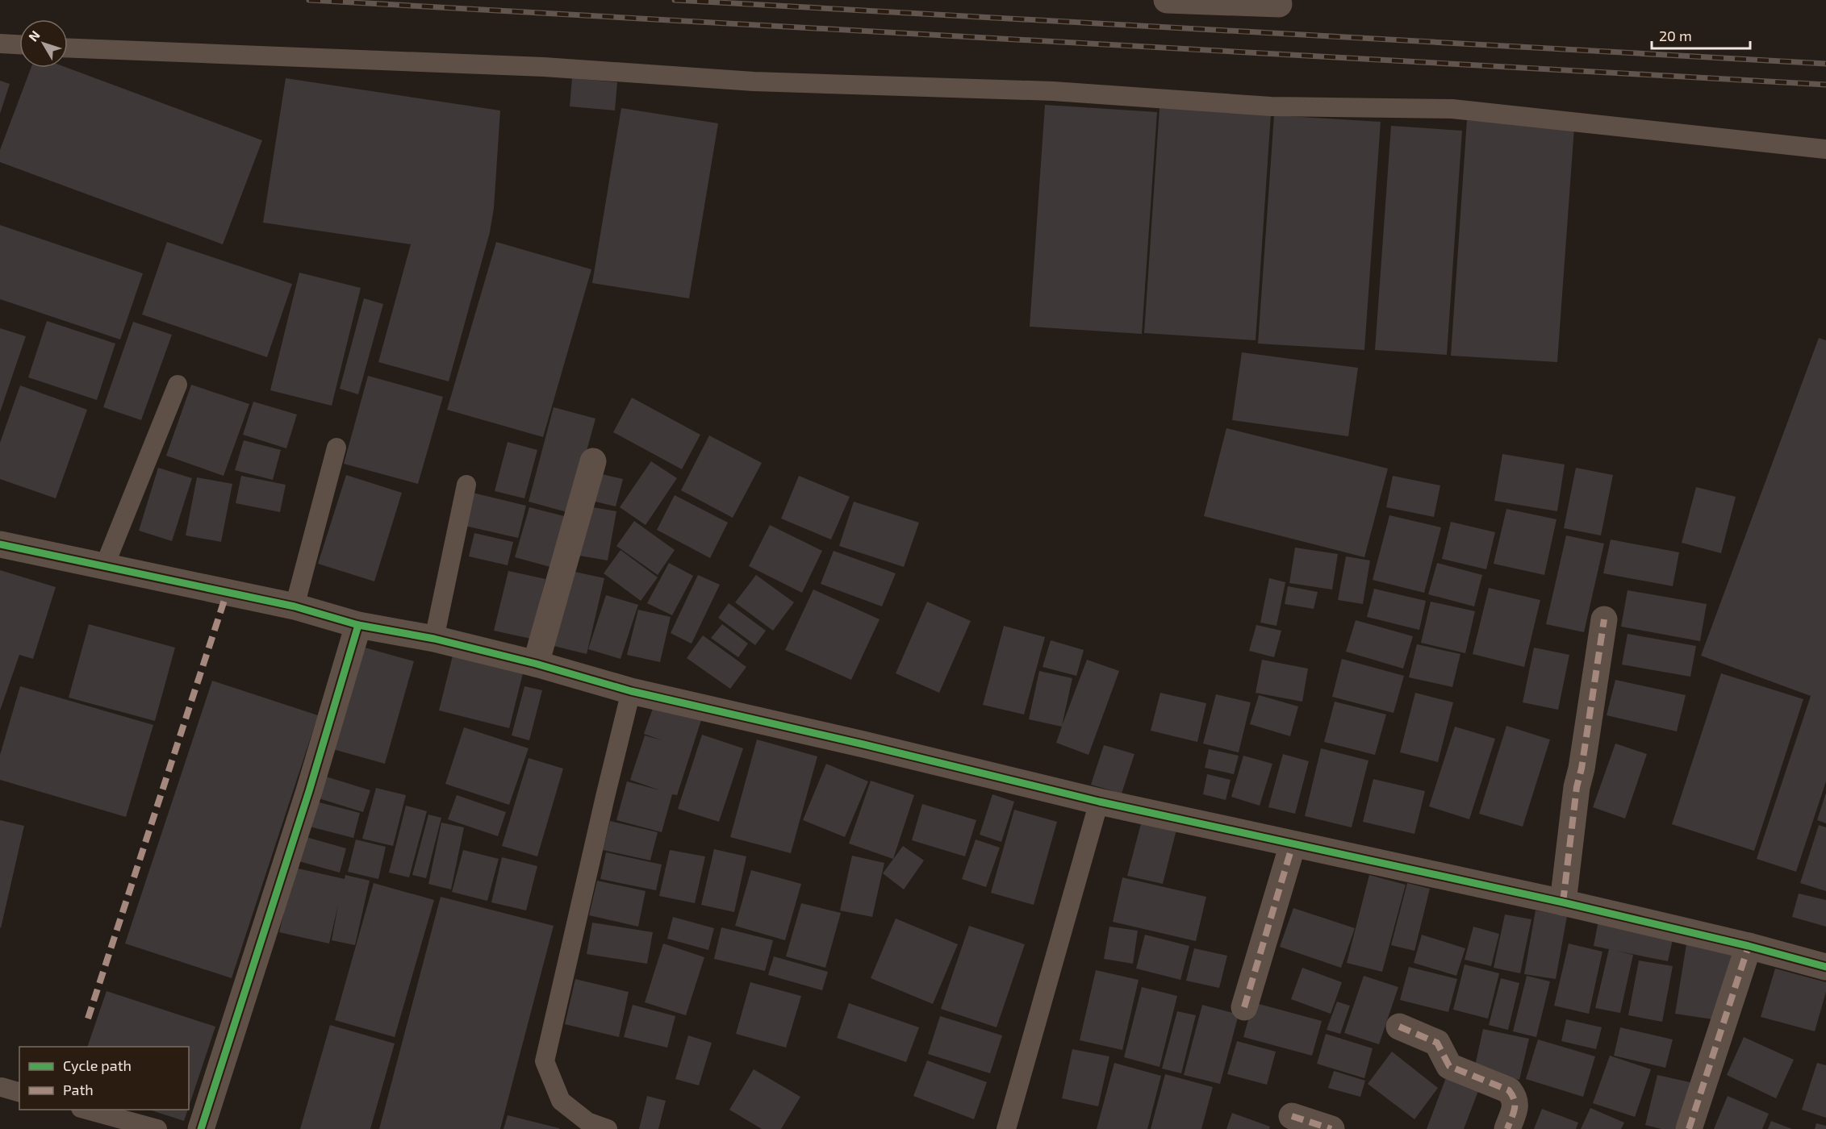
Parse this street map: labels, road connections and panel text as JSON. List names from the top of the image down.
{
  "legend": ["Cycle path", "Path"],
  "scale_bar": "20 m",
  "north": "top left"
}
